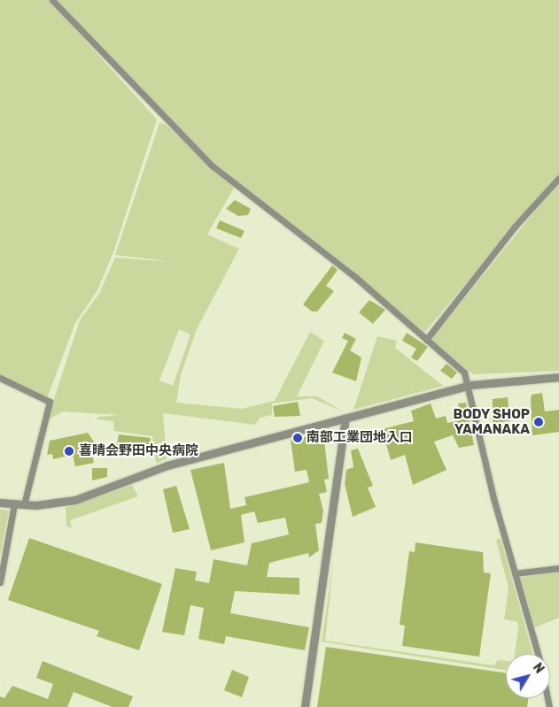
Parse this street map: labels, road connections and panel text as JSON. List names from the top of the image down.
{
  "places": ["BODY SHOP YAMANAKA", "南部工業団地入口", "喜晴会野田中央病院"],
  "north": "top right"
}
